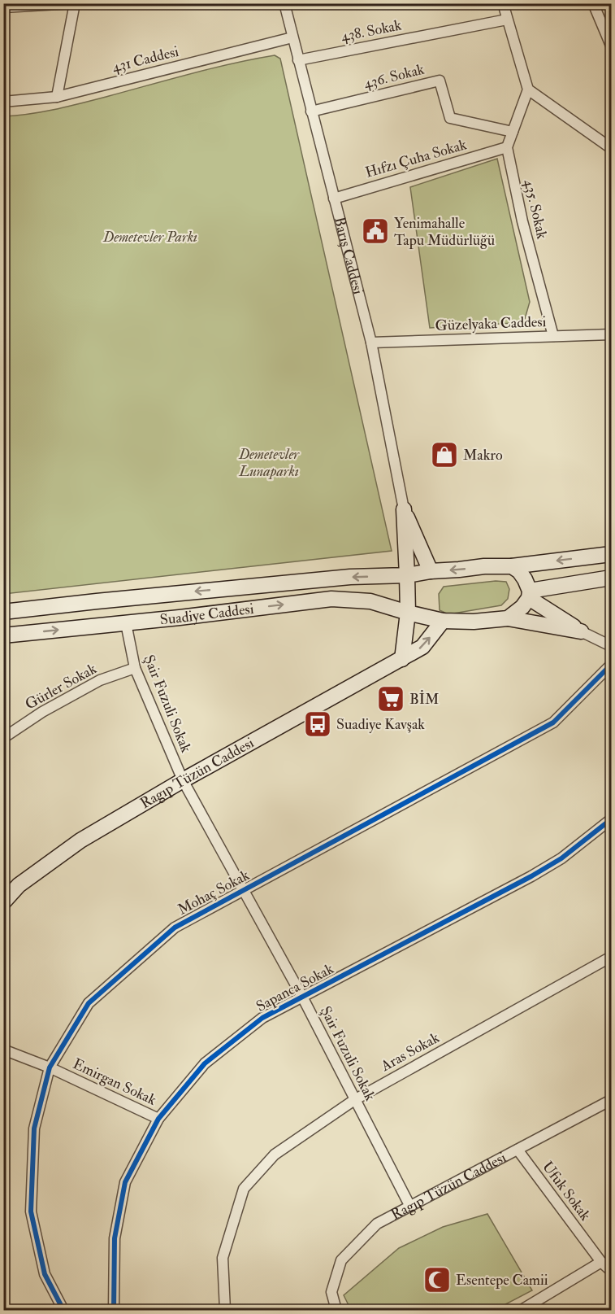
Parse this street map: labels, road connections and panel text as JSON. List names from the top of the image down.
{
  "streets": {
    "main road": ["Barış Caddesi", "Suadiye Caddesi", "Ragıp Tüzün Caddesi"],
    "street": [
      "438. Sokak",
      "431 Caddesi",
      "436. Sokak",
      "Hıfzı Çuha Sokak",
      "435. Sokak",
      "Güzelyaka Caddesi",
      "Gürler Sokak",
      "Şair Fuzuli Sokak",
      "Mohaç Sokak",
      "Sapanca Sokak",
      "Aras Sokak",
      "Emirgan Sokak",
      "Ufuk Sokak"
    ]
  },
  "crossings": [
    ["438. Sokak", "Barış Caddesi"],
    ["431 Caddesi", "Barış Caddesi"],
    ["436. Sokak", "Barış Caddesi"],
    ["Hıfzı Çuha Sokak", "435. Sokak"],
    ["Hıfzı Çuha Sokak", "Barış Caddesi"],
    ["435. Sokak", "Güzelyaka Caddesi"],
    ["Barış Caddesi", "Güzelyaka Caddesi"],
    ["Barış Caddesi", "Suadiye Caddesi"],
    ["Suadiye Caddesi", "Şair Fuzuli Sokak"],
    ["Suadiye Caddesi", "Ragıp Tüzün Caddesi"],
    ["Gürler Sokak", "Şair Fuzuli Sokak"],
    ["Şair Fuzuli Sokak", "Ragıp Tüzün Caddesi"],
    ["Şair Fuzuli Sokak", "Mohaç Sokak"],
    ["Şair Fuzuli Sokak", "Sapanca Sokak"],
    ["Şair Fuzuli Sokak", "Aras Sokak"],
    ["Ragıp Tüzün Caddesi", "Ufuk Sokak"],
    ["Mohaç Sokak", "Emirgan Sokak"],
    ["Sapanca Sokak", "Emirgan Sokak"]
  ],
  "parks": ["Demetevler Parkı", "Demetevler Lunaparkı"],
  "places": {
    "public building": ["Yenimahalle Tapu Müdürlüğü"],
    "shop": ["Makro"],
    "supermarket": ["BİM"],
    "bus stop": ["Suadiye Kavşak"],
    "mosque": ["Esentepe Camii"]
  }
}
